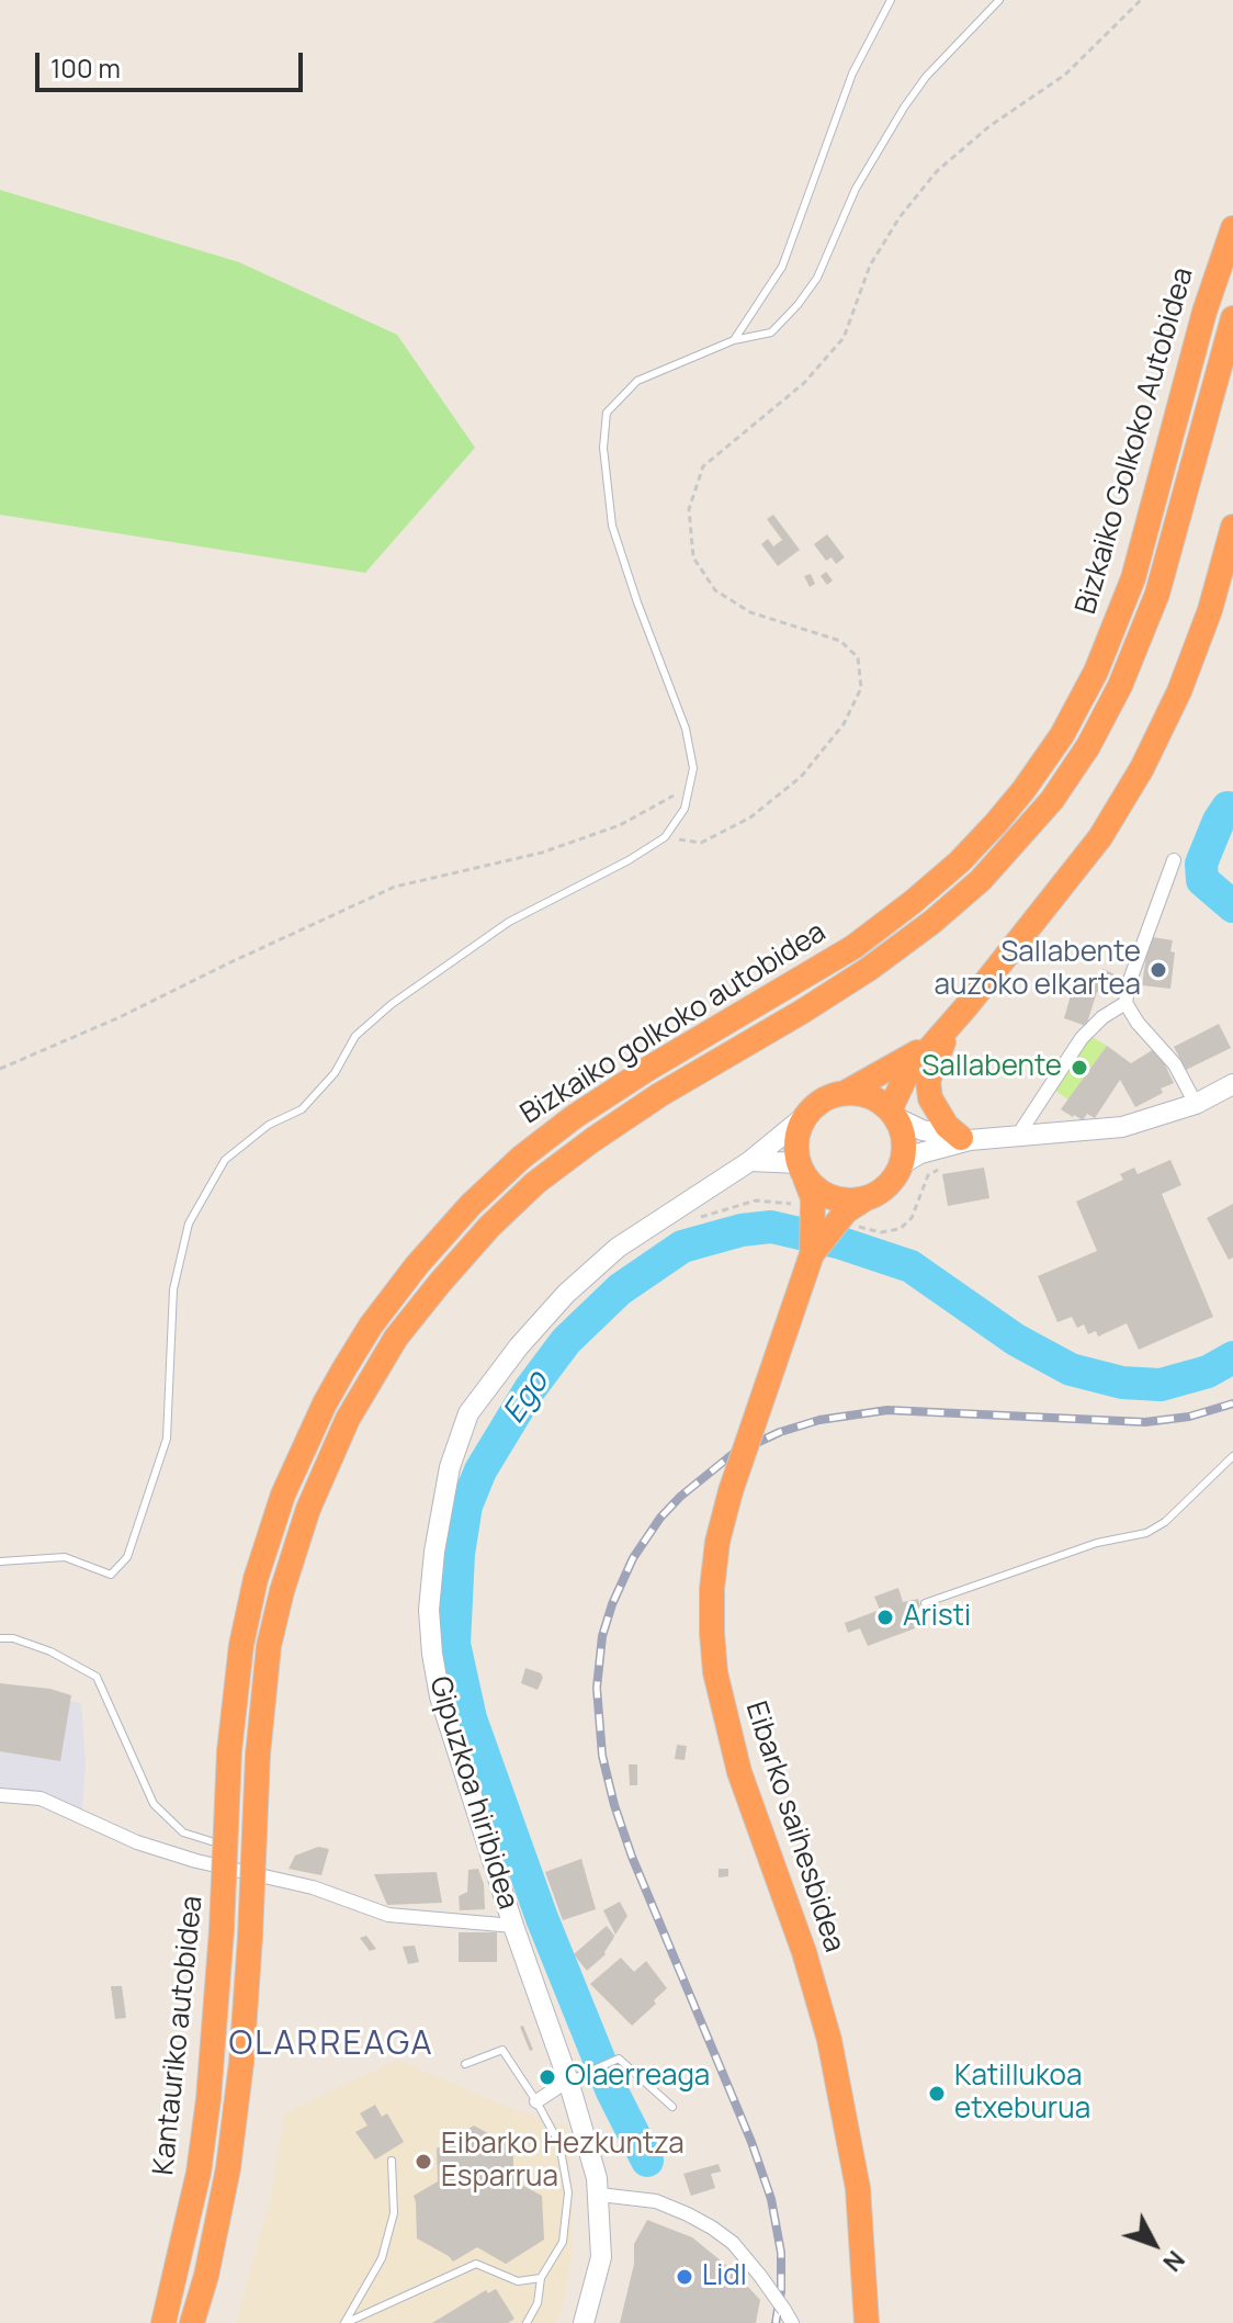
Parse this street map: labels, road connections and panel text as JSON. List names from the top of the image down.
{
  "streets": {
    "highway": [
      "Bizkaiko Golkoko Autobidea",
      "Bizkaiko golkoko autobidea",
      "Eibarko saihesbidea",
      "Kantauriko autobidea"
    ],
    "street": ["Gipuzkoa hiribidea"]
  },
  "crossings": [
    ["Bizkaiko Golkoko Autobidea", "Bizkaiko golkoko autobidea"],
    ["Bizkaiko golkoko autobidea", "Kantauriko autobidea"],
    ["Gipuzkoa hiribidea", "Eibarko saihesbidea"]
  ],
  "districts": ["OLARREAGA"],
  "water": ["Ego"],
  "places": [
    "Sallabente auzoko elkartea",
    "Sallabente",
    "Aristi",
    "Olaerreaga",
    "Katillukoa etxeburua",
    "Eibarko Hezkuntza Esparrua",
    "Lidl"
  ],
  "scale_bar": "100 m",
  "north": "bottom right"
}
